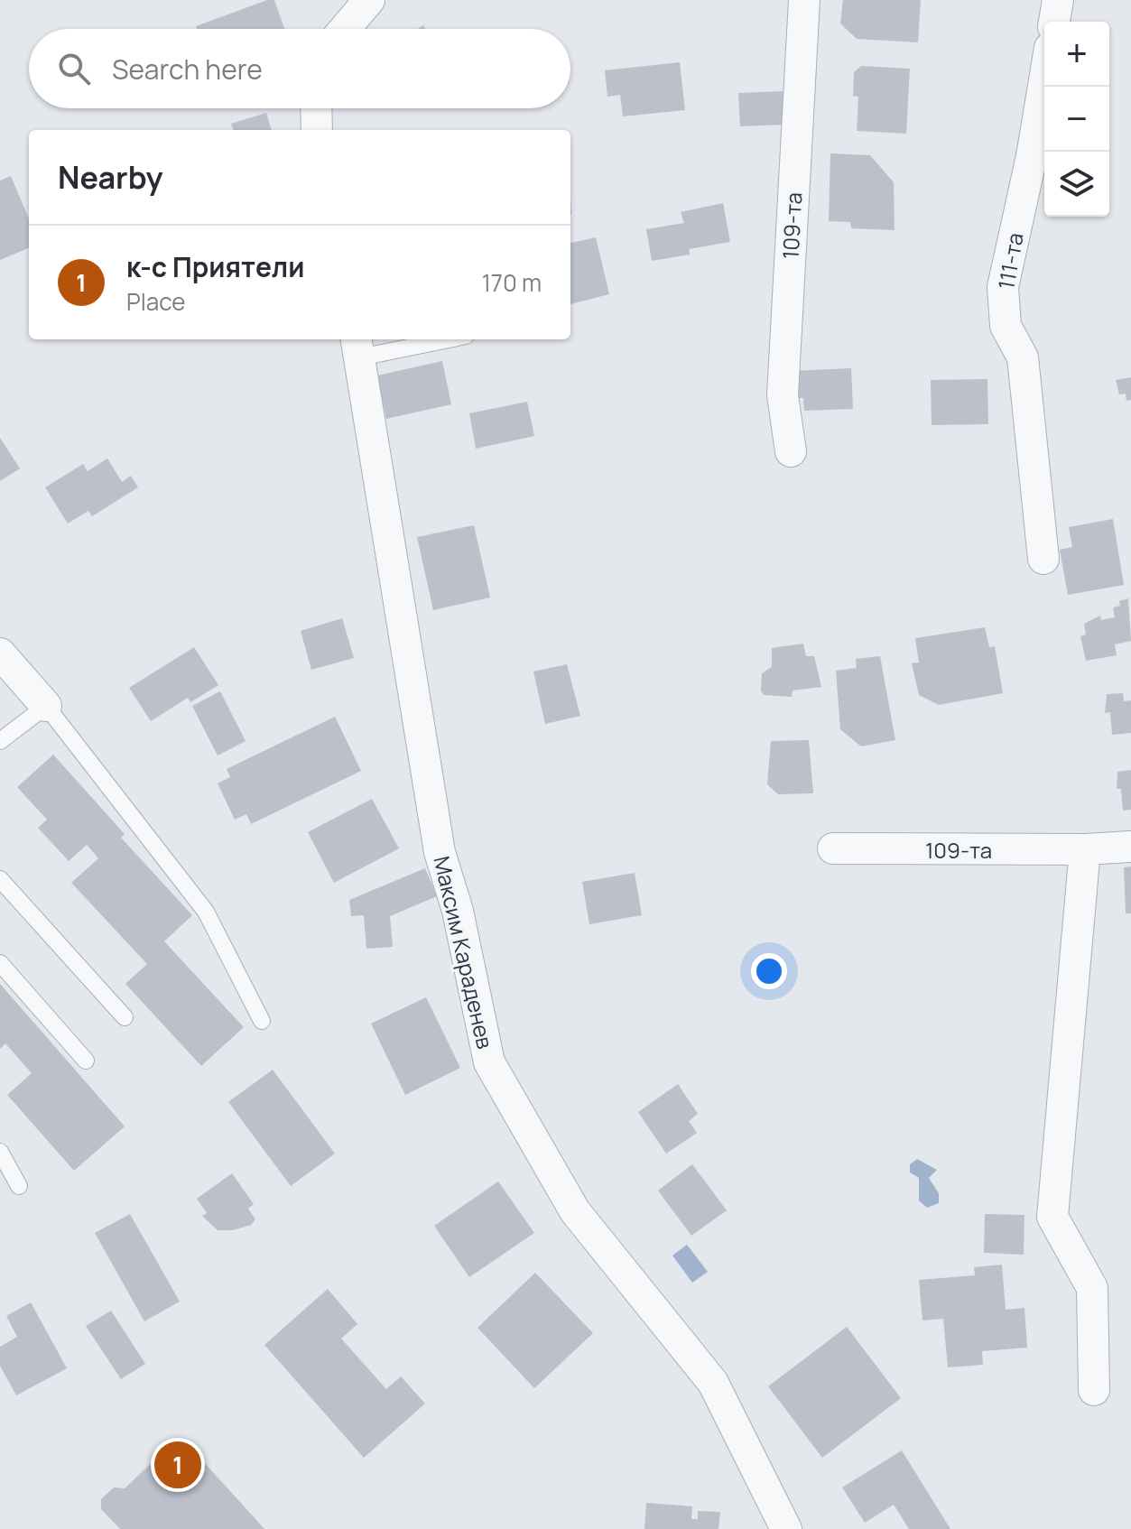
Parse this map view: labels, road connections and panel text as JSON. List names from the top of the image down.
{
  "streets": {
    "street": ["109-та", "111-та", "Максим Караденев"]
  },
  "page": {
    "map_buttons": ["+", "−"],
    "search": "Search here",
    "heading": "Nearby",
    "list": [
      {
        "mark": "1",
        "name": "к-с Приятели",
        "note": "Place",
        "value": "170 m"
      }
    ],
    "pins": "1"
  }
}
